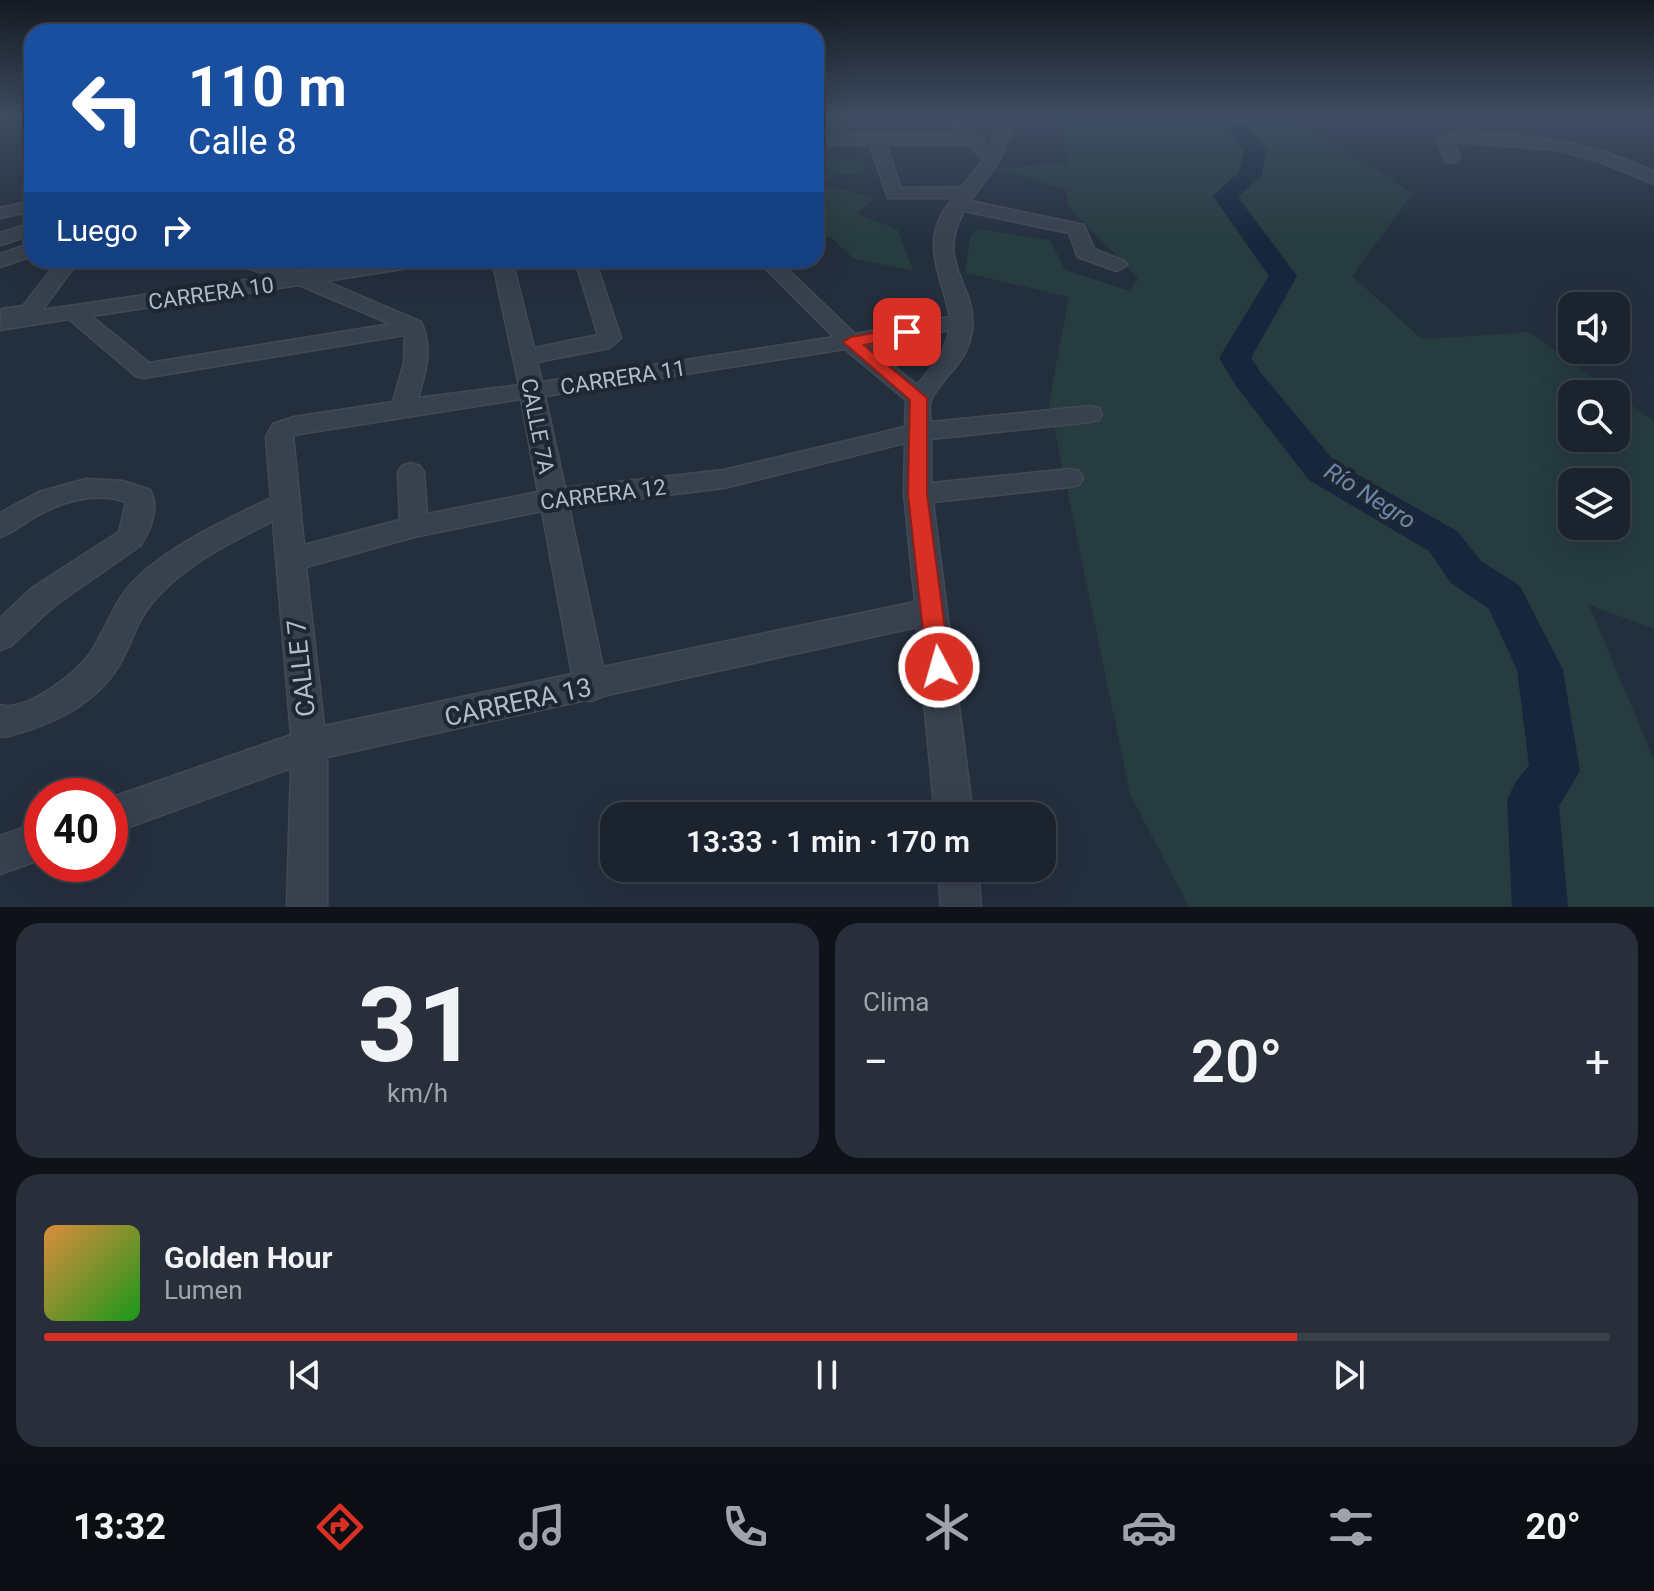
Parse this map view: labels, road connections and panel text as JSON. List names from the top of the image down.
{
  "streets": {
    "street": [
      "CARRERA 10",
      "CARRERA 11",
      "CALLE 7A",
      "CARRERA 12",
      "CALLE 7",
      "CARRERA 13"
    ]
  },
  "crossings": [
    ["CARRERA 11", "CALLE 7A"],
    ["CARRERA 11", "CALLE 7"],
    ["CALLE 7A", "CARRERA 12"],
    ["CALLE 7A", "CARRERA 13"],
    ["CARRERA 12", "CALLE 7"],
    ["CALLE 7", "CARRERA 13"]
  ],
  "water": ["Río Negro"],
  "page": {
    "turn": ["110 m", "Calle 8"],
    "then": "Luego",
    "limit": "40",
    "trip": "13:33 · 1 min · 170 m",
    "tile": [
      ["31", "km/h"],
      "Clima"
    ],
    "heat": ["−", "20°", "+"],
    "song": ["Golden Hour", "Lumen"],
    "tabs": ["13:32", "20°"]
  }
}
